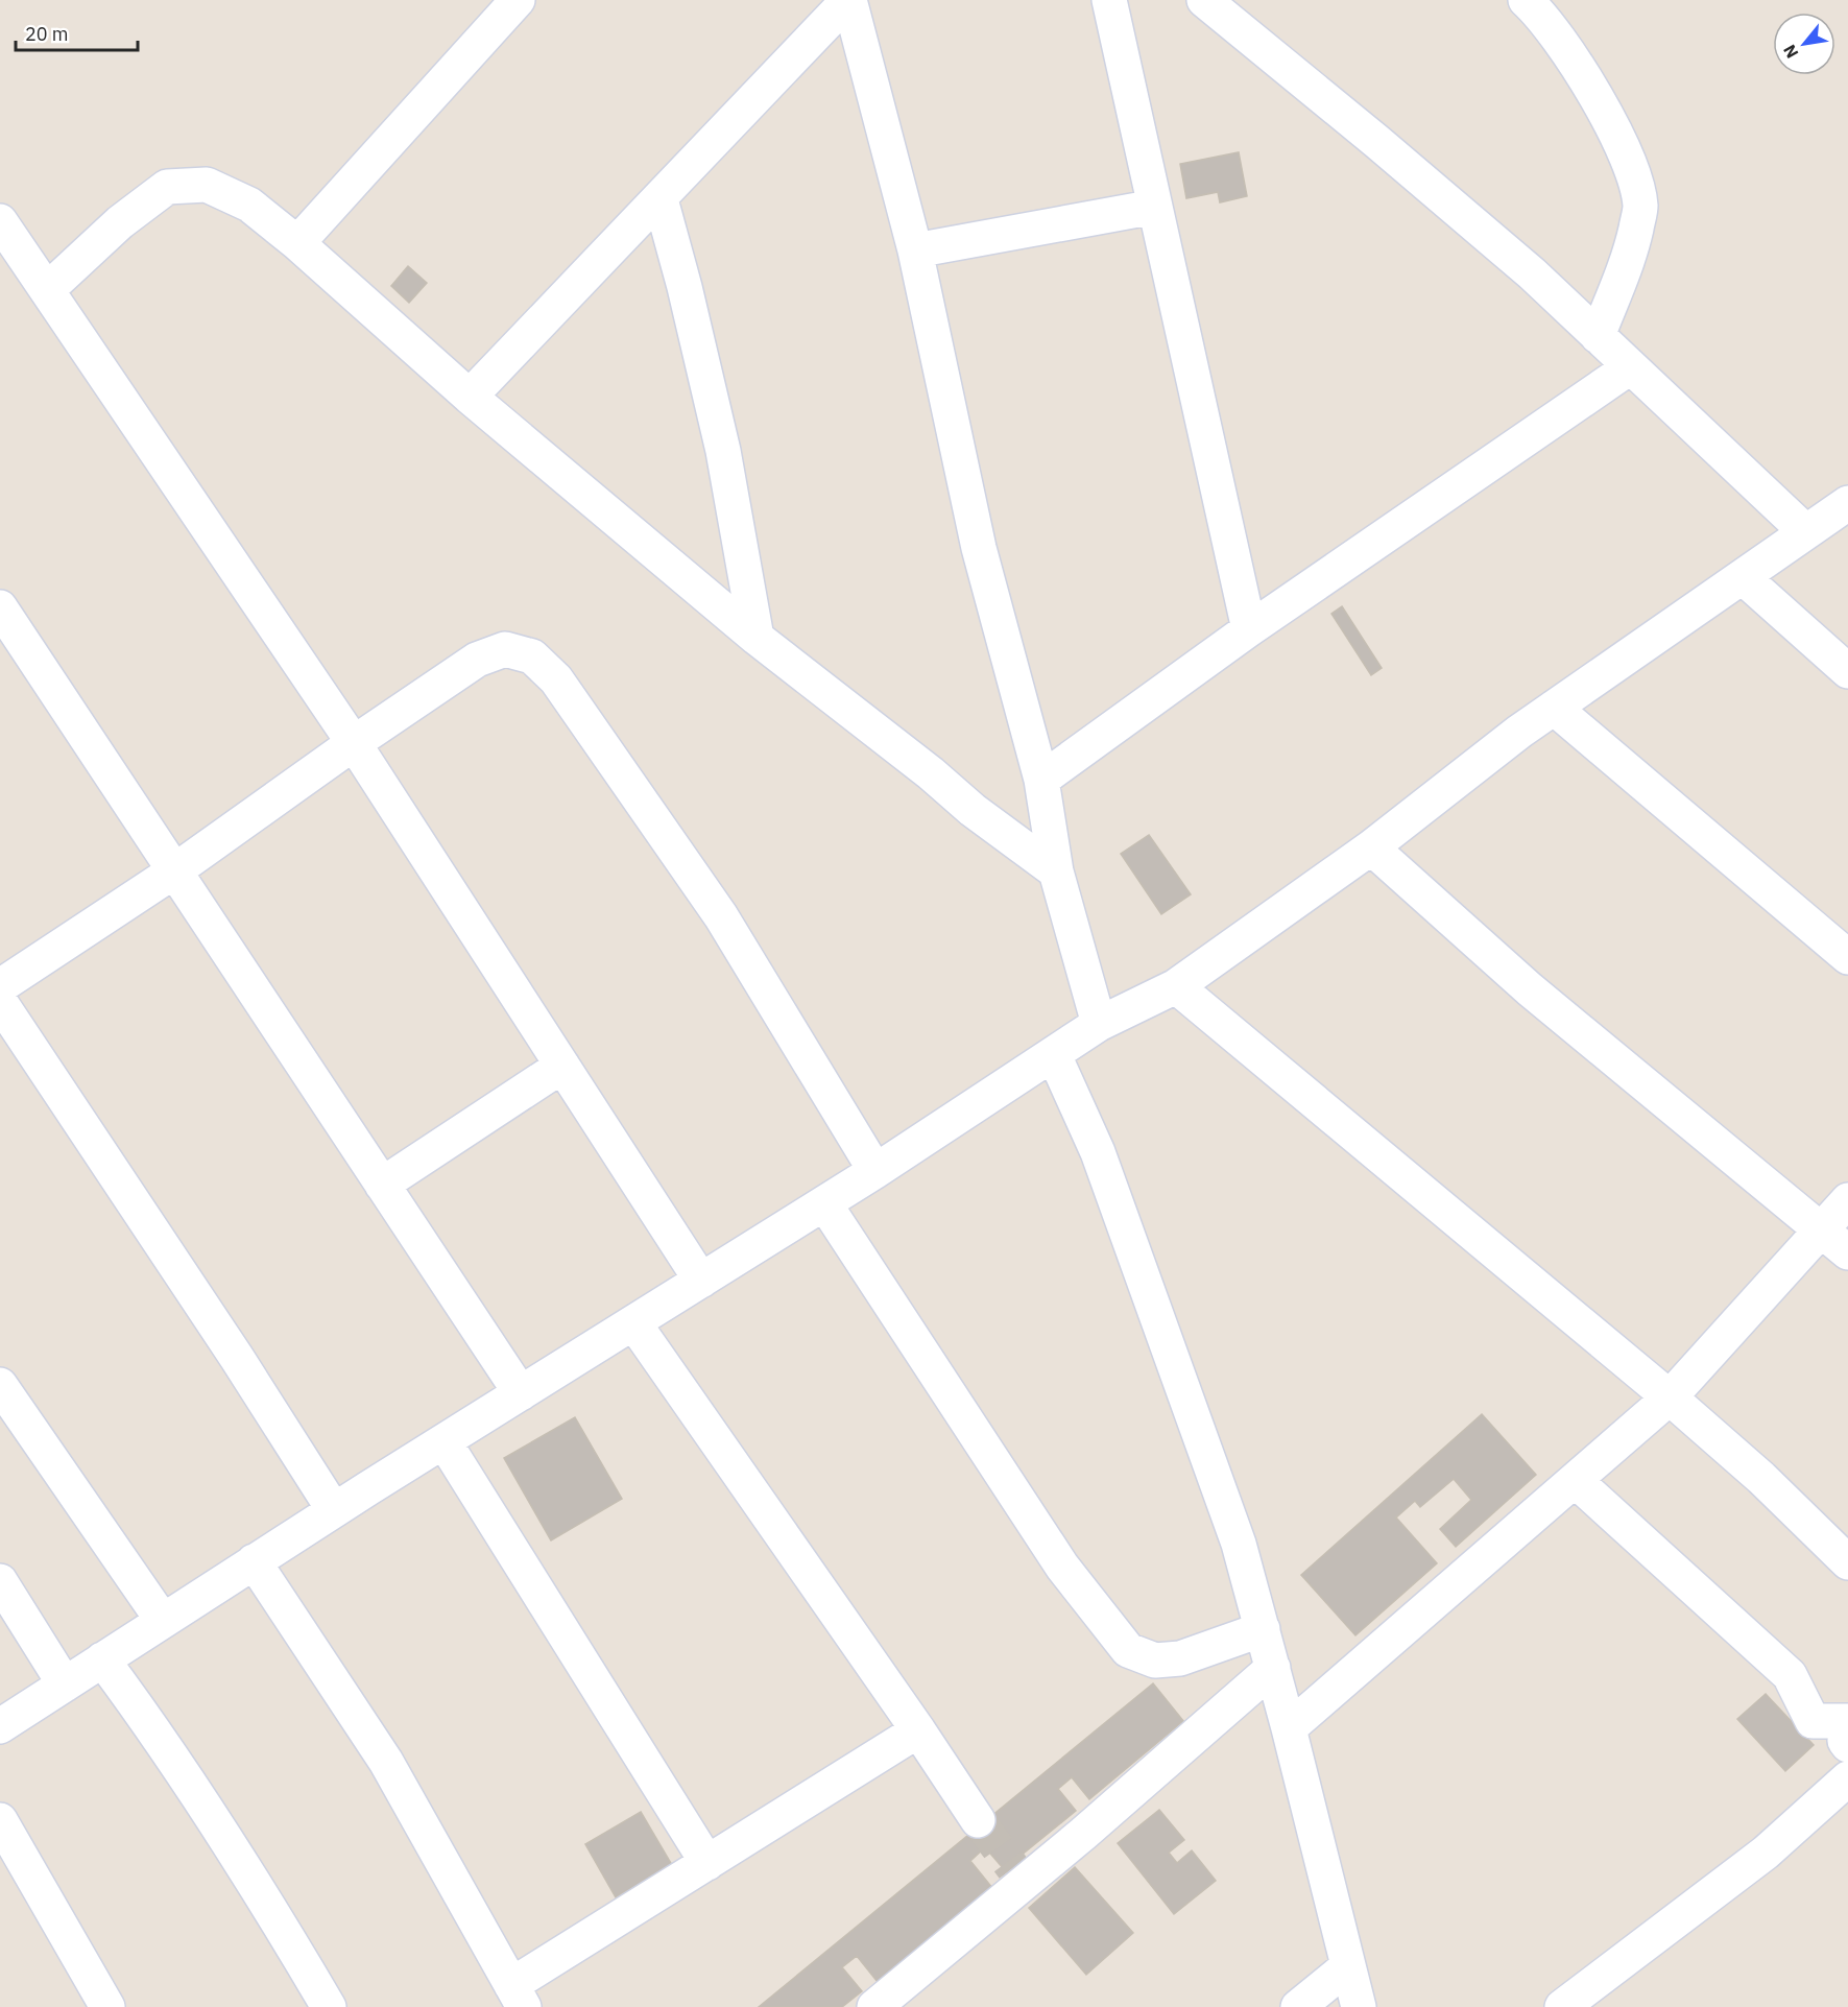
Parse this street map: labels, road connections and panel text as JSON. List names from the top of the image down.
{
  "scale_bar": "20 m",
  "north": "bottom left"
}
